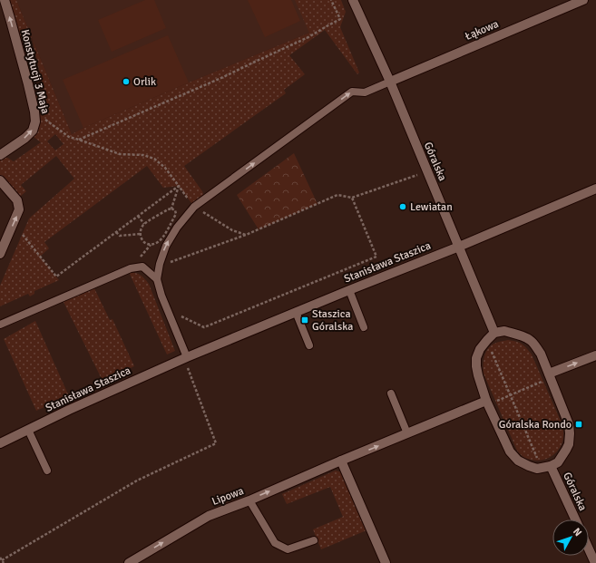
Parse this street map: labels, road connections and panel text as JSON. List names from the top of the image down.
{
  "streets": {
    "street": [
      "Łąkowa",
      "Konstytucji 3 Maja",
      "Góralska",
      "Stanisława Staszica",
      "Lipowa"
    ]
  },
  "crossings": [
    ["Łąkowa", "Góralska"],
    ["Góralska", "Stanisława Staszica"]
  ],
  "one_way": ["Konstytucji 3 Maja", "Lipowa"],
  "places": {
    "other": ["Orlik", "Lewiatan"],
    "transit": ["Staszica Góralska", "Góralska Rondo"]
  },
  "north": "top right"
}
